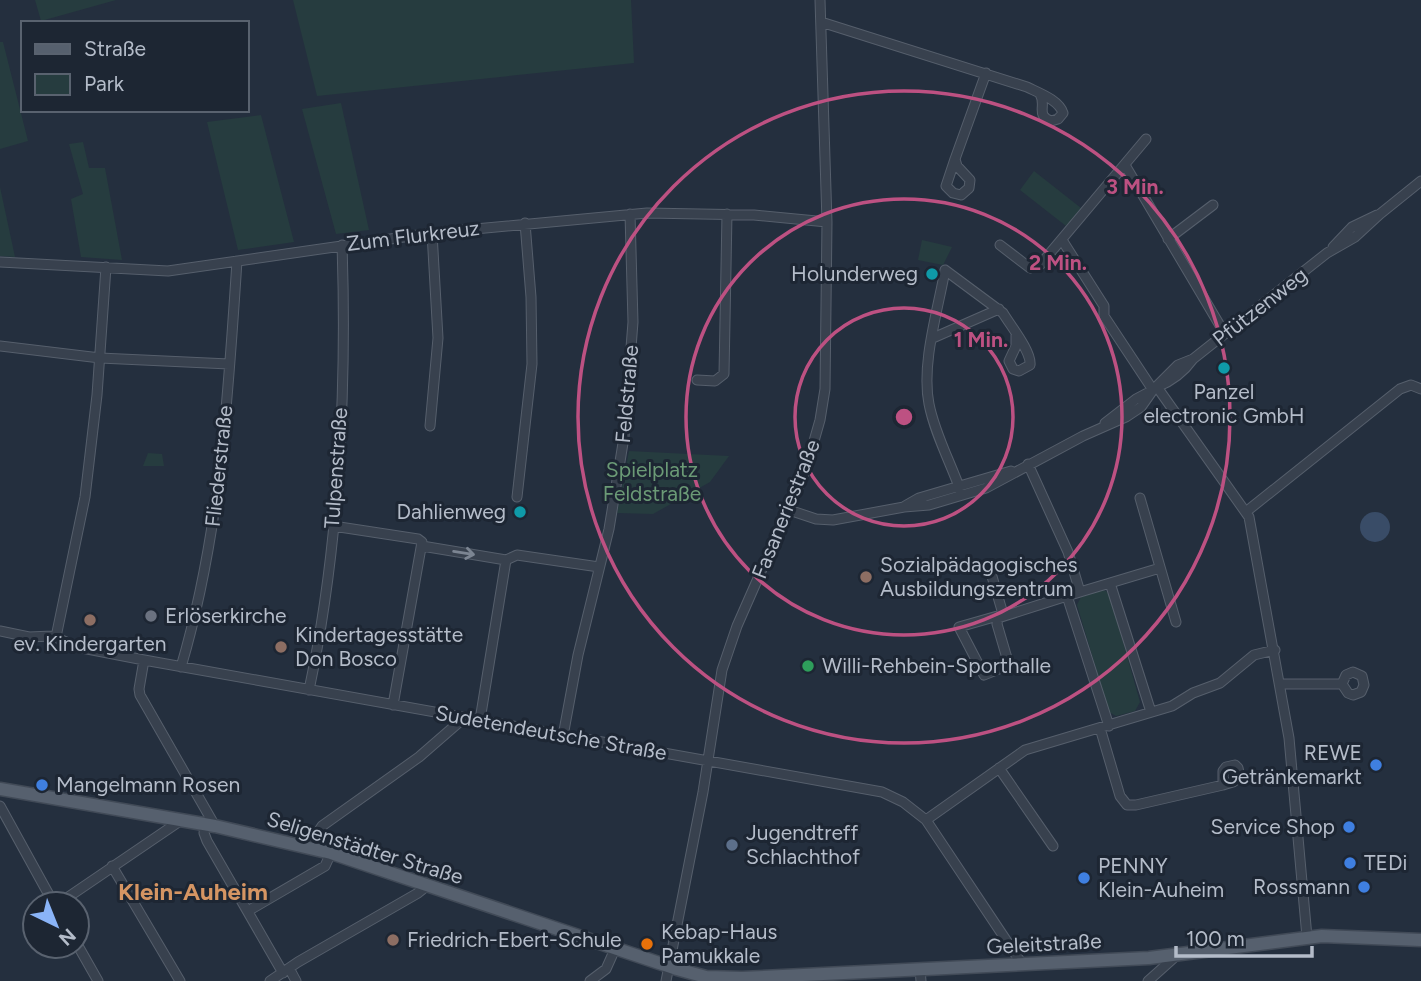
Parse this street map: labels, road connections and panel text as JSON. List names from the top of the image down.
{
  "streets": {
    "main road": ["Seligenstädter Straße", "Geleitstraße"],
    "street": [
      "Zum Flurkreuz",
      "Pfützenweg",
      "Feldstraße",
      "Fliederstraße",
      "Tulpenstraße",
      "Fasaneriestraße",
      "Sudetendeutsche Straße"
    ]
  },
  "crossings": [
    ["Zum Flurkreuz", "Feldstraße"],
    ["Zum Flurkreuz", "Fliederstraße"],
    ["Zum Flurkreuz", "Tulpenstraße"],
    ["Zum Flurkreuz", "Fasaneriestraße"],
    ["Pfützenweg", "Fasaneriestraße"],
    ["Feldstraße", "Sudetendeutsche Straße"],
    ["Fliederstraße", "Sudetendeutsche Straße"],
    ["Tulpenstraße", "Sudetendeutsche Straße"],
    ["Fasaneriestraße", "Sudetendeutsche Straße"],
    ["Fasaneriestraße", "Seligenstädter Straße"],
    ["Fasaneriestraße", "Geleitstraße"],
    ["Sudetendeutsche Straße", "Geleitstraße"],
    ["Seligenstädter Straße", "Geleitstraße"]
  ],
  "districts": ["Klein-Auheim"],
  "parks": ["Spielplatz Feldstraße"],
  "places": [
    "Holunderweg",
    "Panzel electronic GmbH",
    "Dahlienweg",
    "Sozialpädagogisches Ausbildungszentrum",
    "Erlöserkirche",
    "ev. Kindergarten",
    "Kindertagesstätte Don Bosco",
    "Willi-Rehbein-Sporthalle",
    "REWE Getränkemarkt",
    "Mangelmann Rosen",
    "Service Shop",
    "Jugendtreff Schlachthof",
    "TEDi",
    "PENNY Klein-Auheim",
    "Rossmann",
    "Friedrich-Ebert-Schule",
    "Kebap-Haus Pamukkale"
  ],
  "legend": ["Straße", "Park"],
  "scale_bar": "100 m",
  "north": "bottom right",
  "rings": ["3 Min.", "2 Min.", "1 Min."]
}
